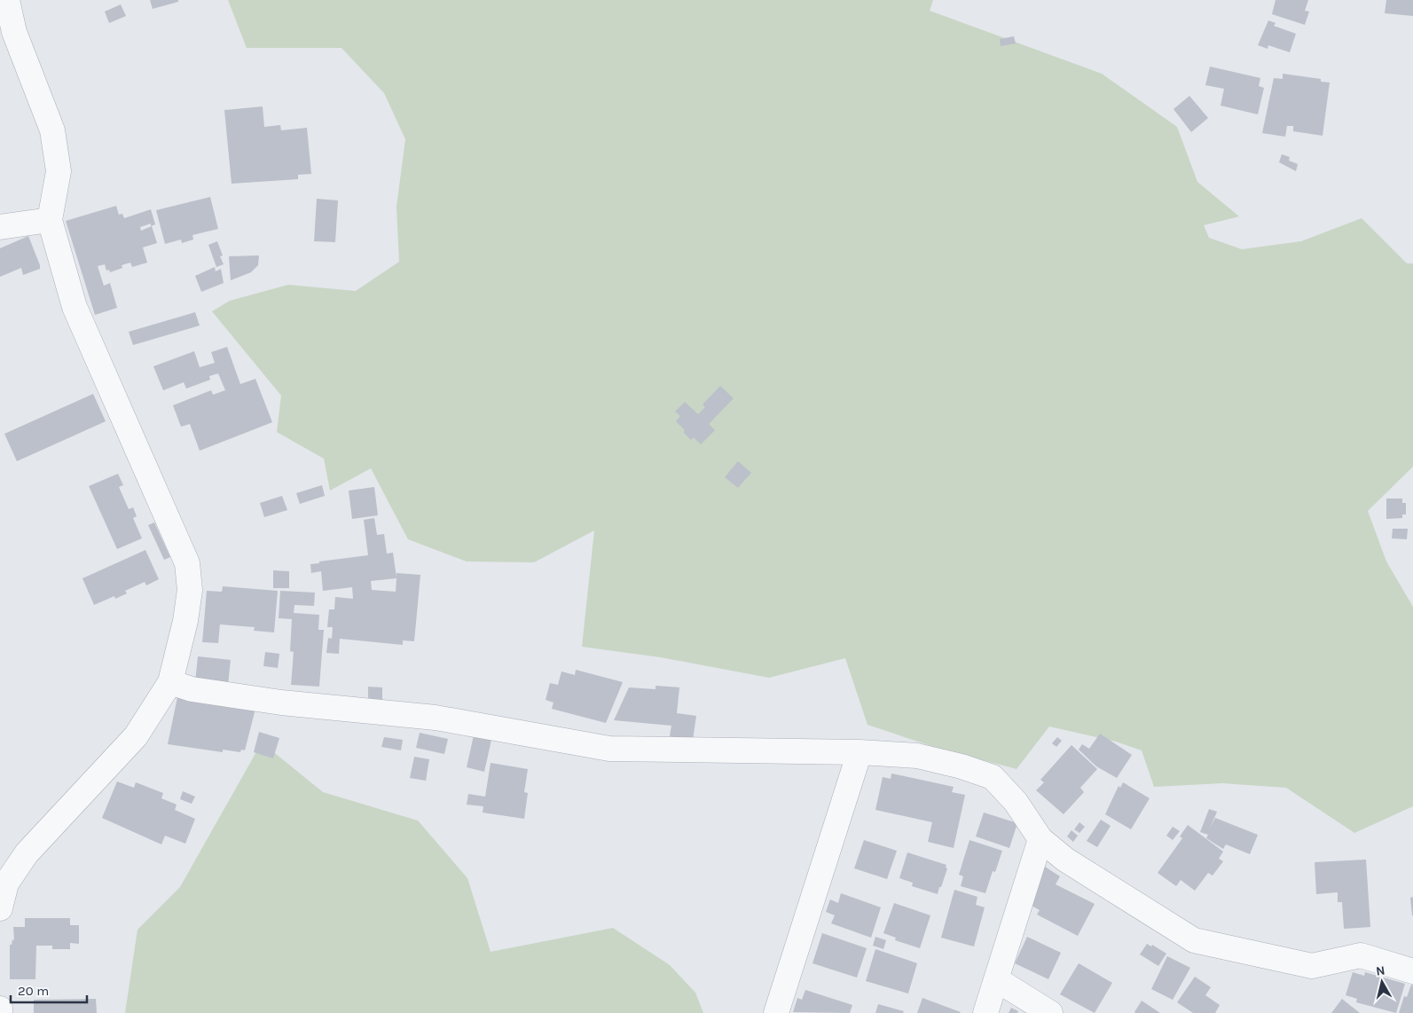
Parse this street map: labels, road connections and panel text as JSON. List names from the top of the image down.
{
  "scale_bar": "20 m",
  "north": "top"
}
